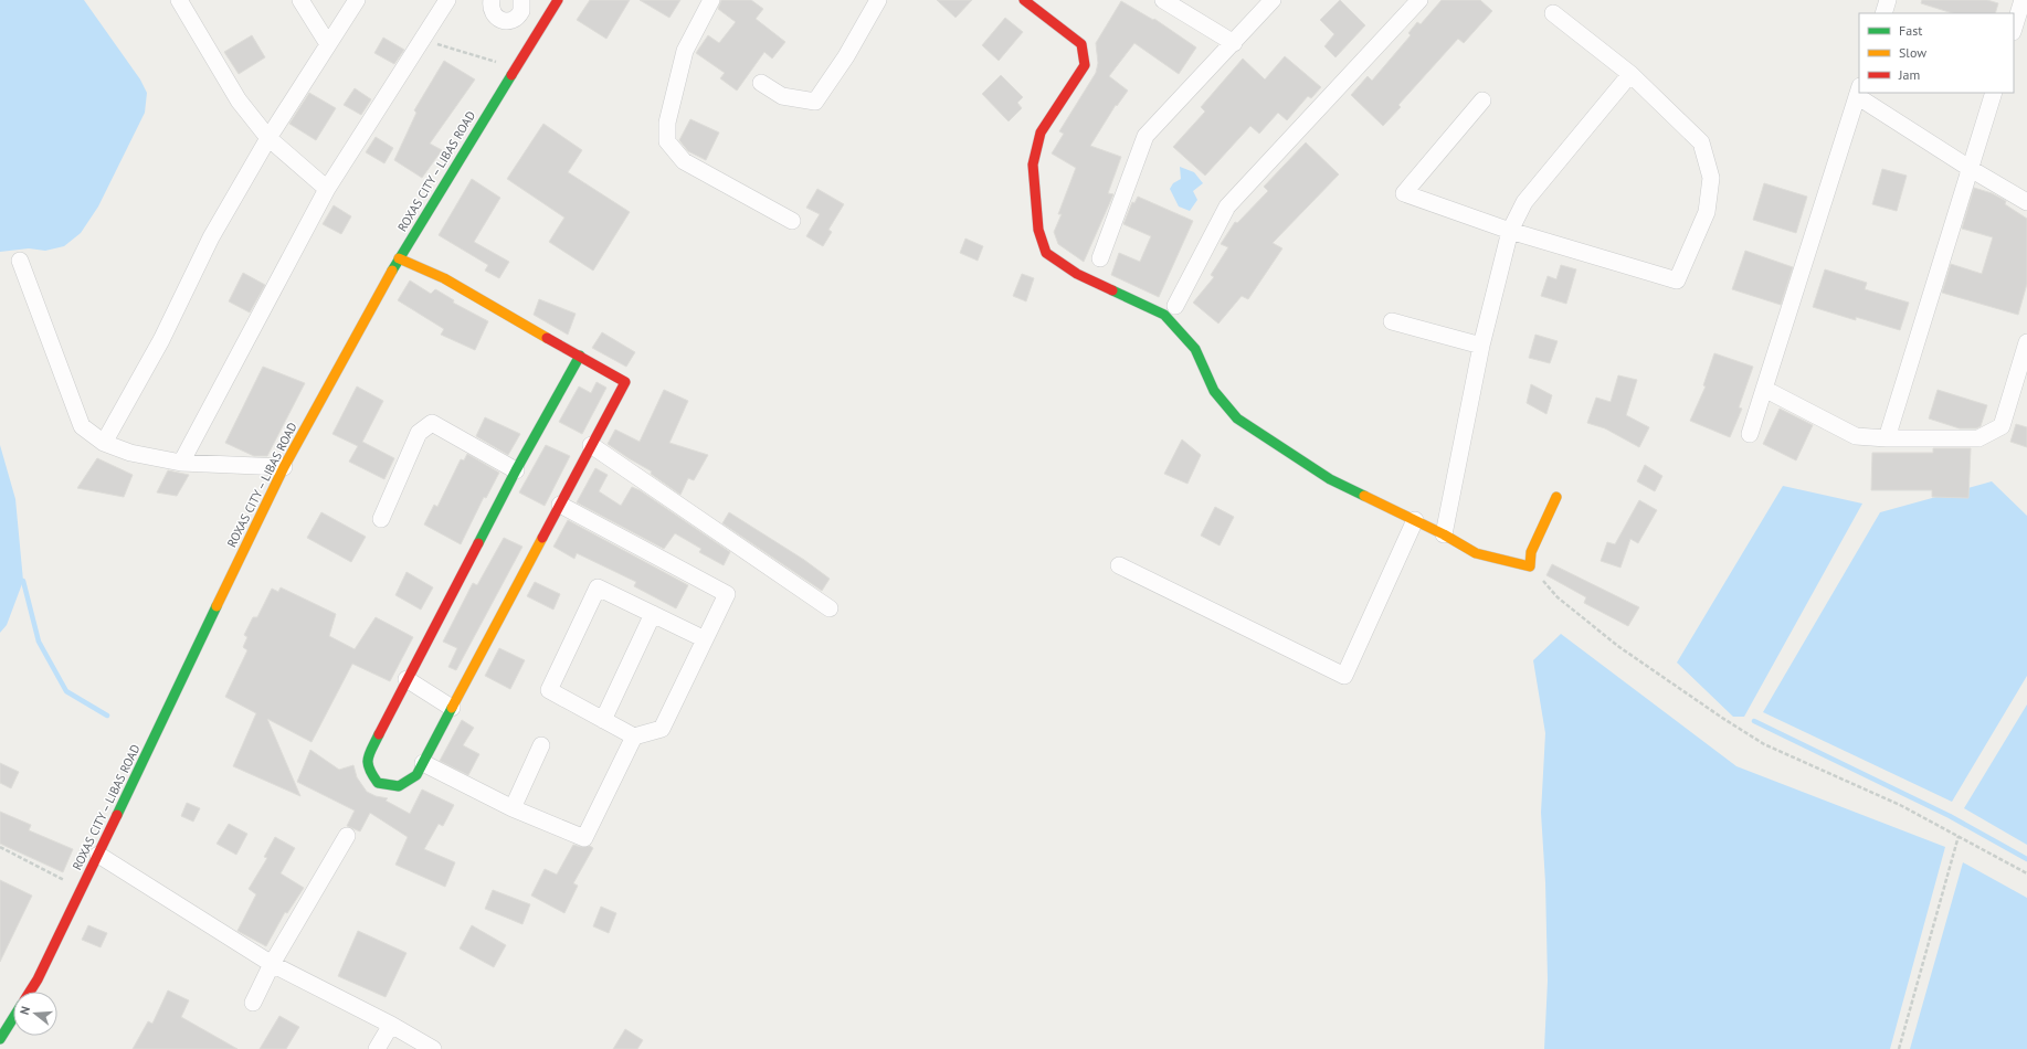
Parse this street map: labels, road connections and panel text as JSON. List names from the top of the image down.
{
  "streets": {
    "street": ["ROXAS CITY – LIBAS ROAD"]
  },
  "legend": ["Fast", "Slow", "Jam"],
  "north": "left"
}
